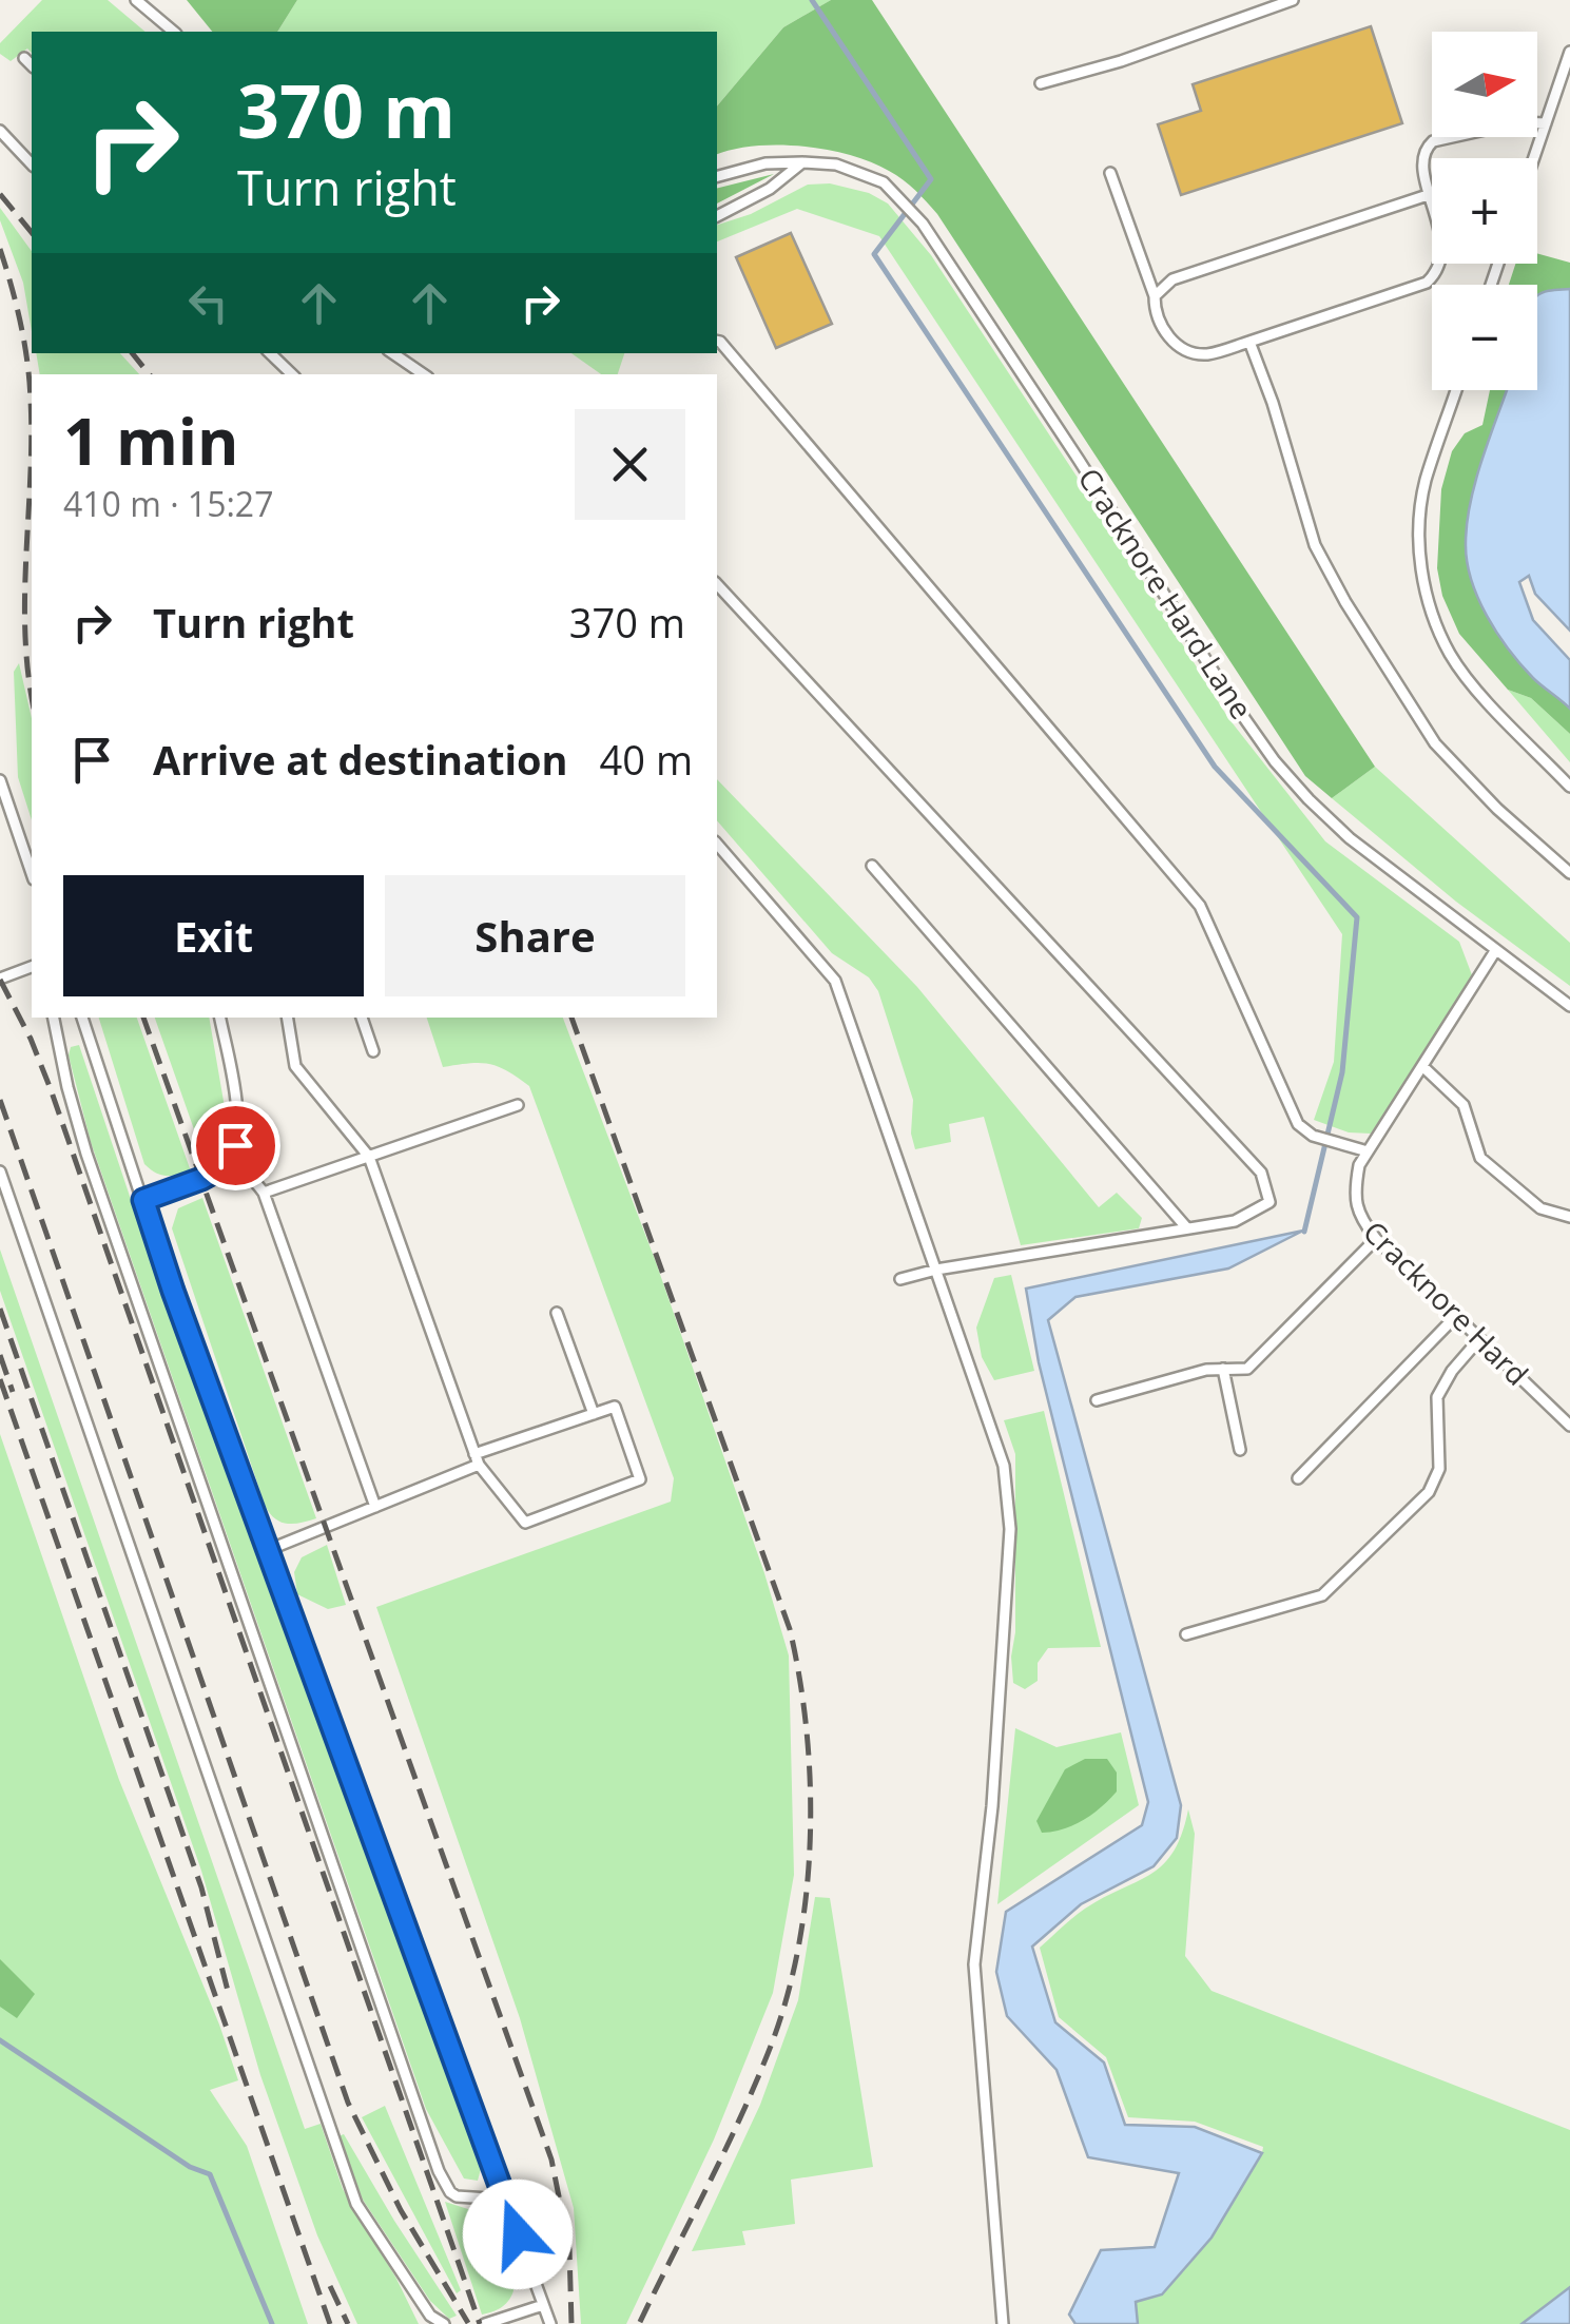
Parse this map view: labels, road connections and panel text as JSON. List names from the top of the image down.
{
  "streets": {
    "lane": ["Cracknore Hard Lane", "Cracknore Hard"]
  },
  "crossings": [
    ["Cracknore Hard Lane", "Cracknore Hard"]
  ],
  "north": "right",
  "page": {
    "map_buttons": ["+", "−"],
    "turn": ["370 m", "Turn right"],
    "heading": ["1 min", "410 m · 15:27"],
    "list": [
      {
        "name": "Turn right",
        "value": "370 m"
      },
      {
        "name": "Arrive at destination",
        "value": "40 m"
      }
    ],
    "buttons": ["Exit", "Share"]
  }
}
